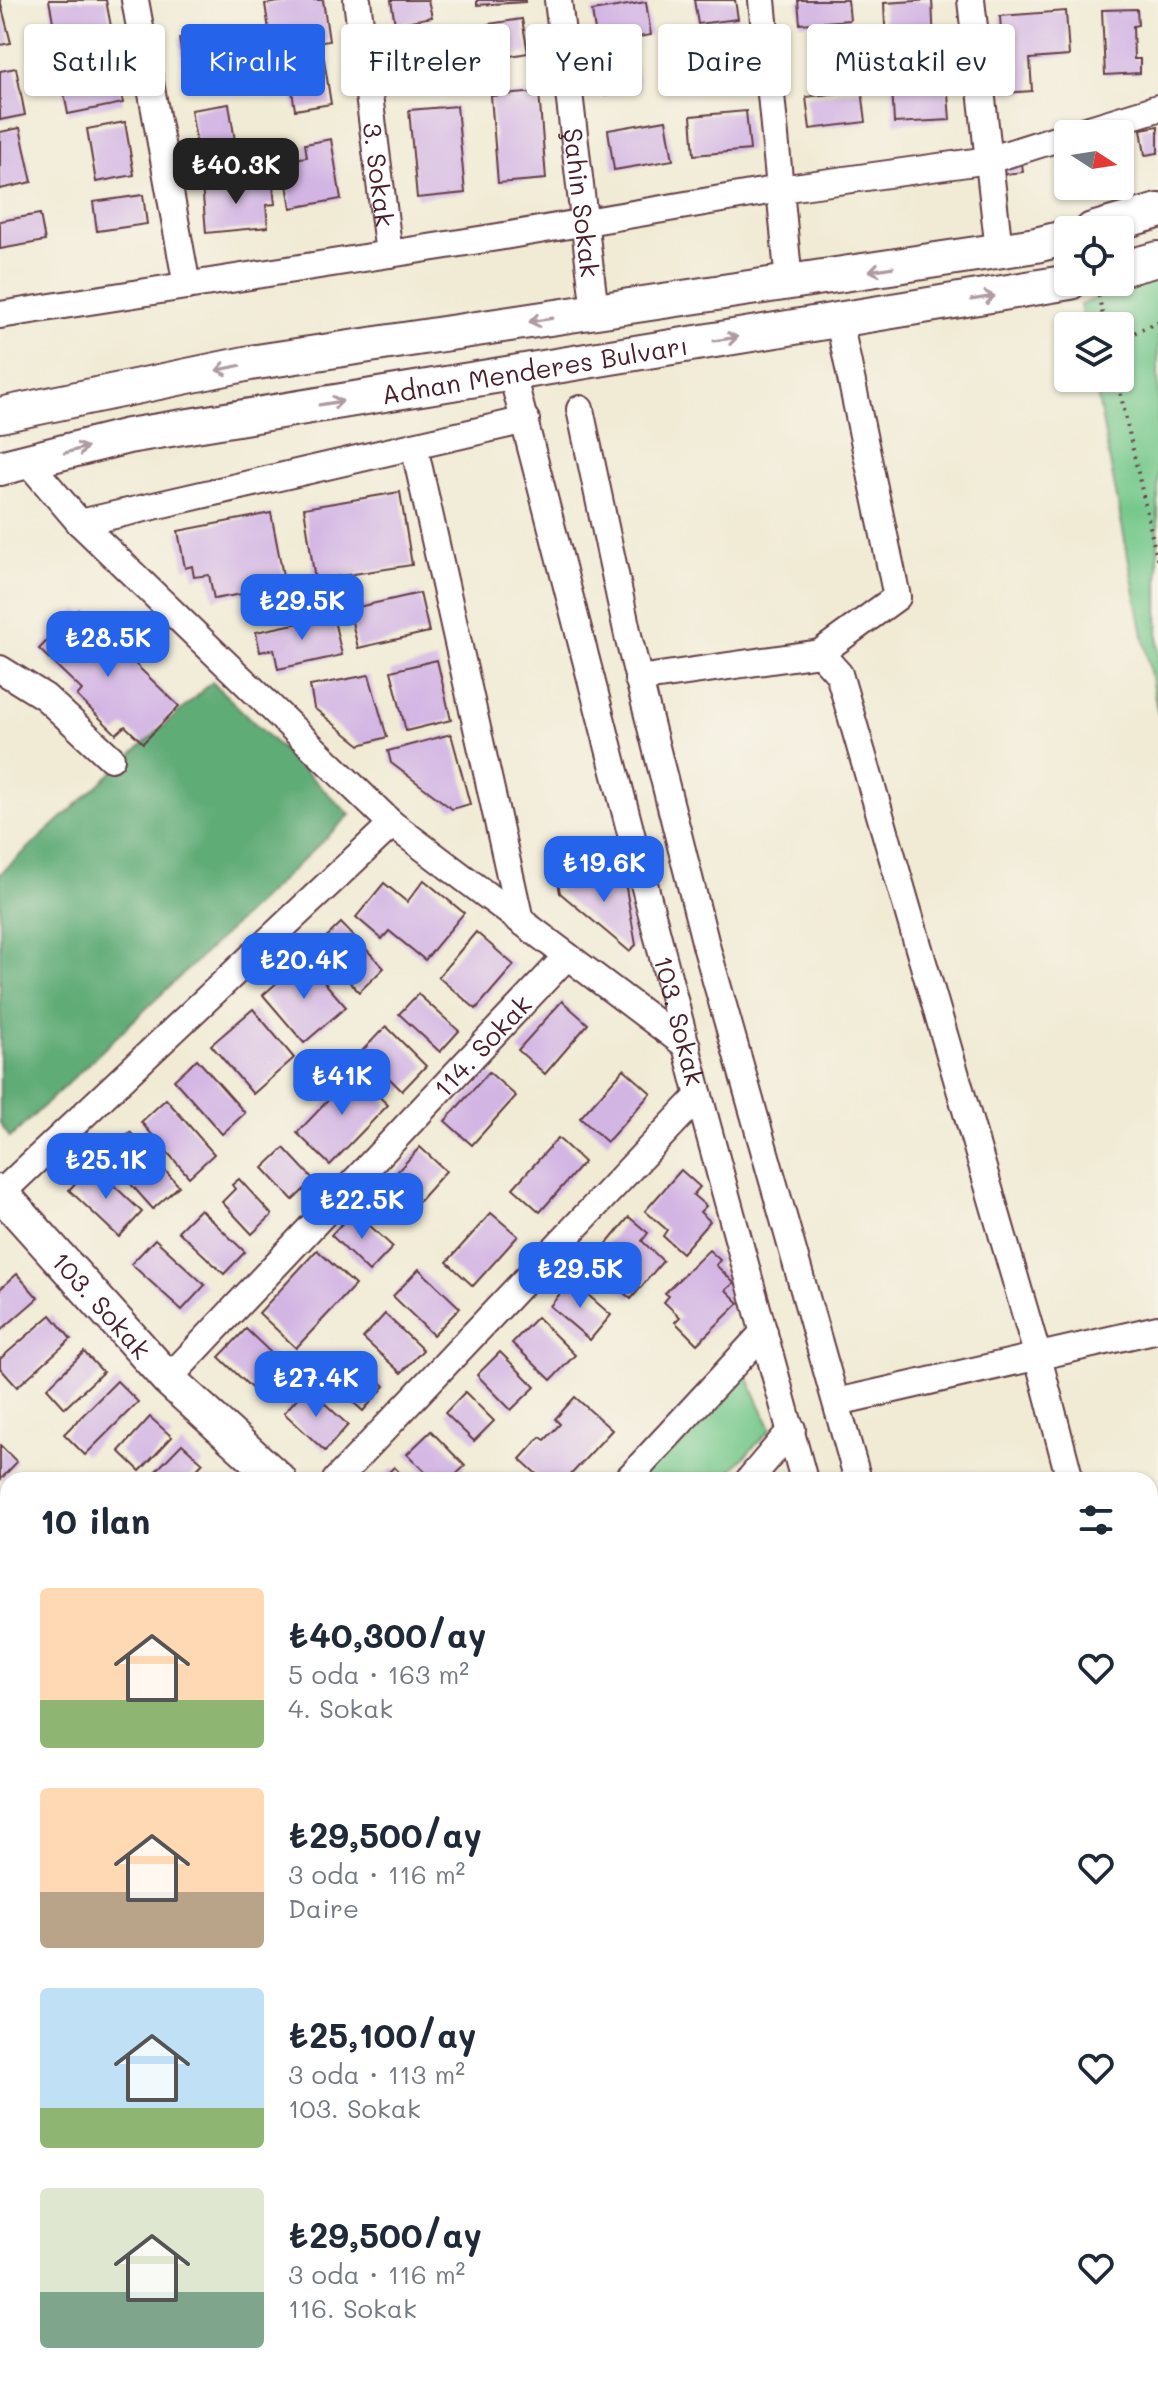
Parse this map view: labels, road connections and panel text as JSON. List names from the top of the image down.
{
  "streets": {
    "main road": ["Adnan Menderes Bulvarı", "103. Sokak"],
    "street": ["3. Sokak", "Şahin Sokak", "114. Sokak"]
  },
  "crossings": [
    ["Şahin Sokak", "Adnan Menderes Bulvarı"],
    ["Adnan Menderes Bulvarı", "103. Sokak"],
    ["103. Sokak", "114. Sokak"]
  ],
  "north": "right",
  "page": {
    "chip": [
      "Satılık",
      "Kiralık",
      "Filtreler",
      "Yeni",
      "Daire",
      "Müstakil ev"
    ],
    "price": [
      "₺40.3K",
      "₺29.5K",
      "₺28.5K",
      "₺19.6K",
      "₺20.4K",
      "₺41K",
      "₺25.1K",
      "₺22.5K",
      "₺29.5K",
      "₺27.4K"
    ],
    "heading": "10 ilan",
    "list": [
      {
        "name": "₺40,300/ay",
        "note": "5 oda · 163 m² · 4. Sokak"
      },
      {
        "name": "₺29,500/ay",
        "note": "3 oda · 116 m² · Daire"
      },
      {
        "name": "₺25,100/ay",
        "note": "3 oda · 113 m² · 103. Sokak"
      },
      {
        "name": "₺29,500/ay",
        "note": "3 oda · 116 m² · 116. Sokak"
      }
    ]
  }
}
